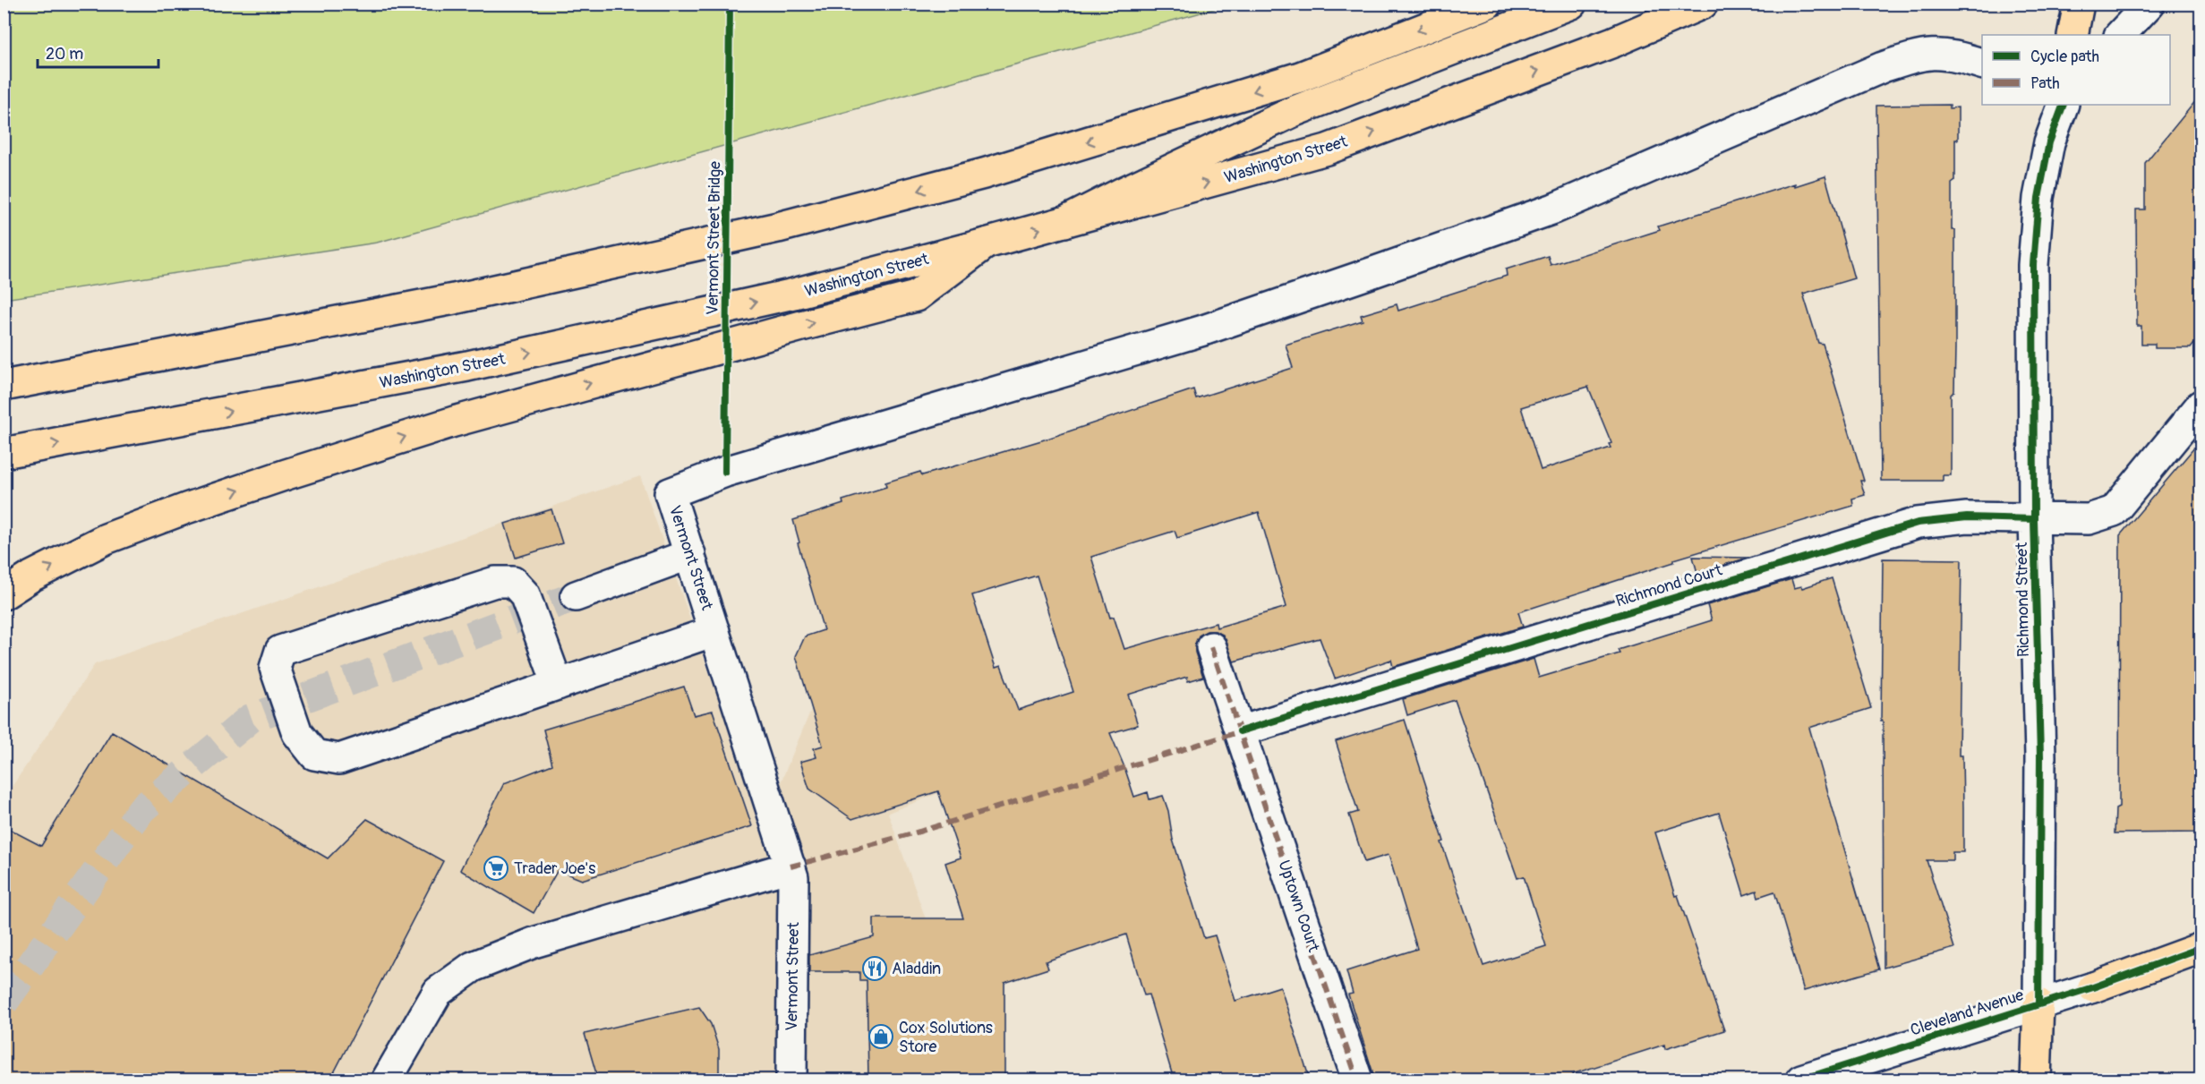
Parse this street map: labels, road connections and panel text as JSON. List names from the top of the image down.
{
  "streets": {
    "main road": ["Washington Street", "Richmond Street", "Cleveland Avenue"],
    "street": ["Vermont Street", "Richmond Court", "Uptown Court"],
    "cycle path": ["Vermont Street Bridge"]
  },
  "crossings": [
    ["Richmond Court", "Richmond Street"],
    ["Richmond Court", "Uptown Court"],
    ["Richmond Street", "Cleveland Avenue"]
  ],
  "places": {
    "supermarket": ["Trader Joe's"],
    "restaurant": ["Aladdin"],
    "shop": ["Cox Solutions Store"]
  },
  "legend": ["Cycle path", "Path"],
  "scale_bar": "20 m"
}
